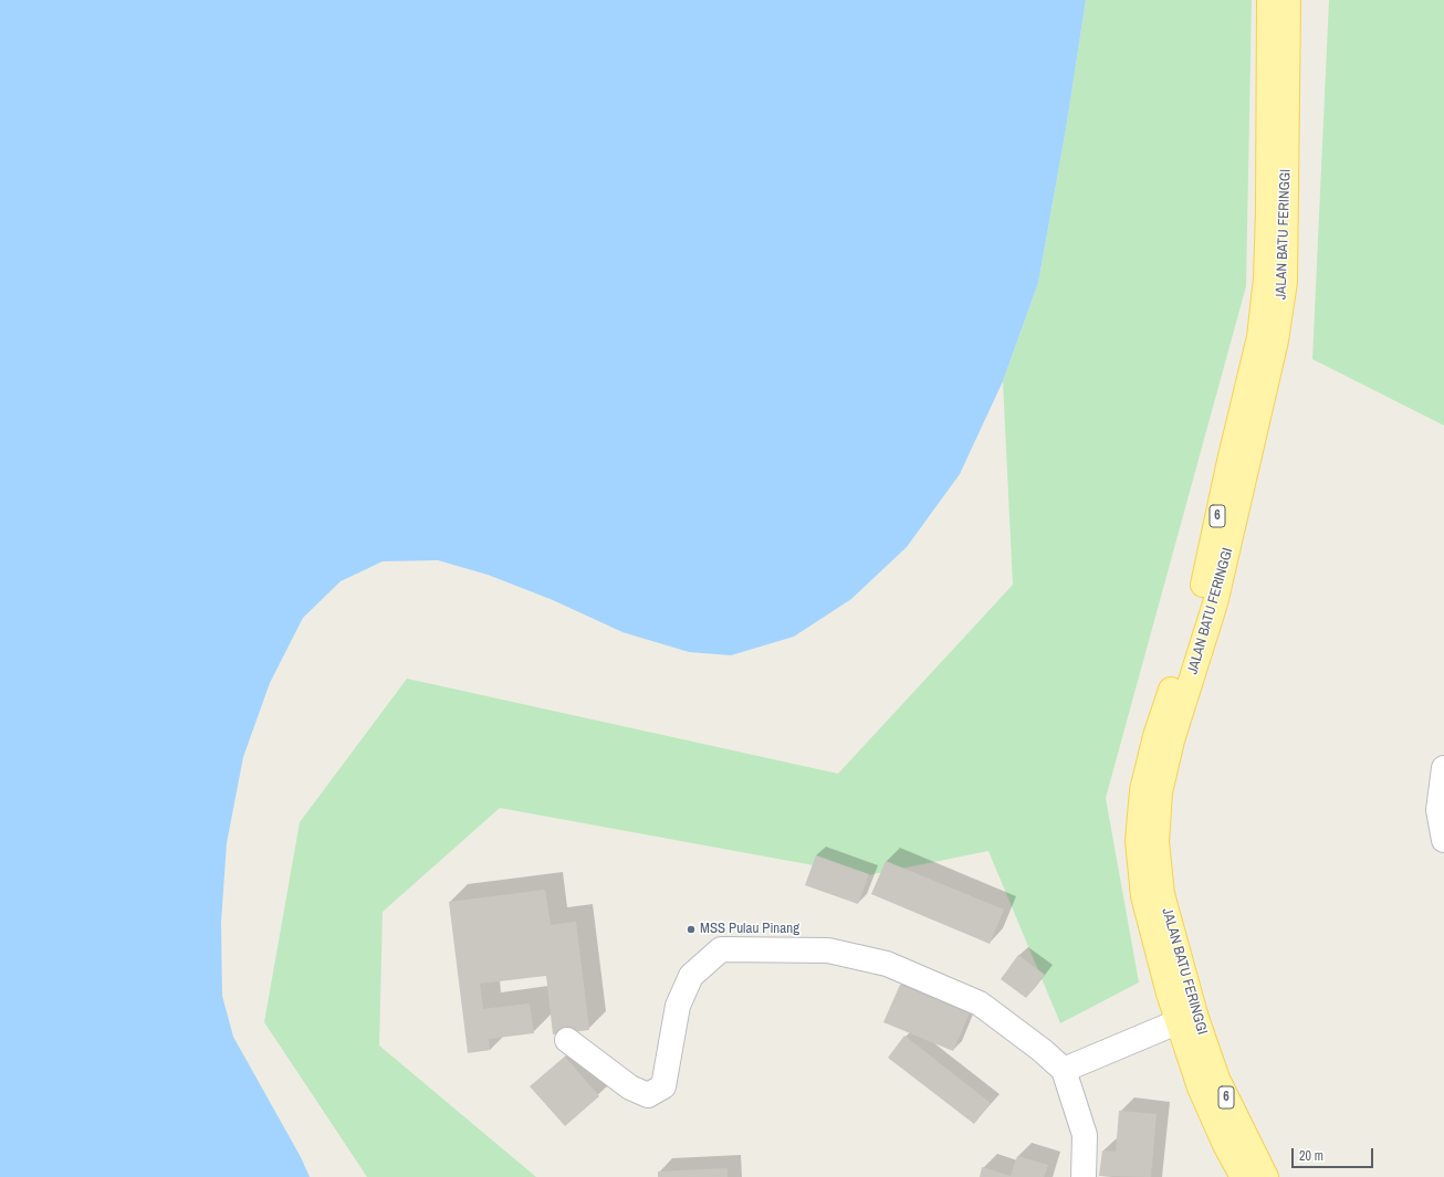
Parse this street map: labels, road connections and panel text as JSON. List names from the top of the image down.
{
  "streets": {
    "main road": ["JALAN BATU FERINGGI", "6"]
  },
  "places": ["MSS Pulau Pinang"],
  "scale_bar": "20 m"
}
